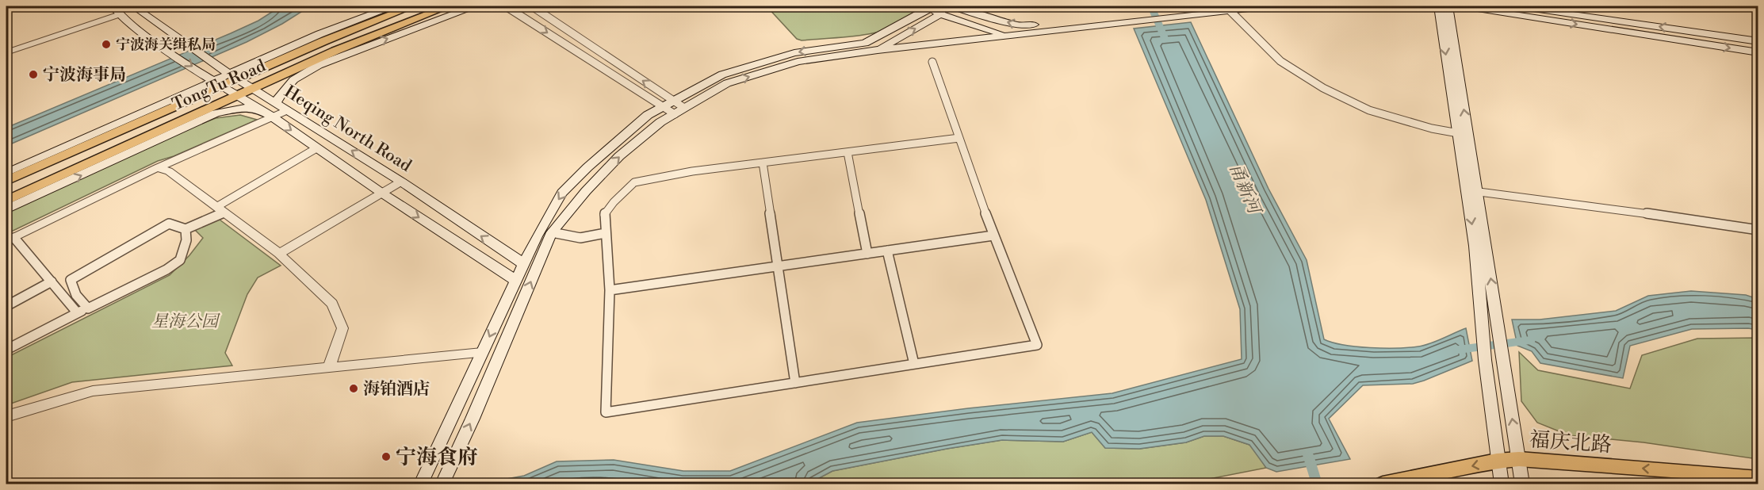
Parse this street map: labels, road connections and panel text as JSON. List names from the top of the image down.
{
  "streets": {
    "main road": ["TongTu Road", "Heqing North Road", "福庆北路"]
  },
  "crossings": [
    ["TongTu Road", "Heqing North Road"]
  ],
  "one_way": ["福庆北路"],
  "water": ["甬新河"],
  "parks": ["星海公园"],
  "places": [
    "宁波海关缉私局",
    "宁波海事局",
    "海铂酒店",
    "宁海食府"
  ]
}
